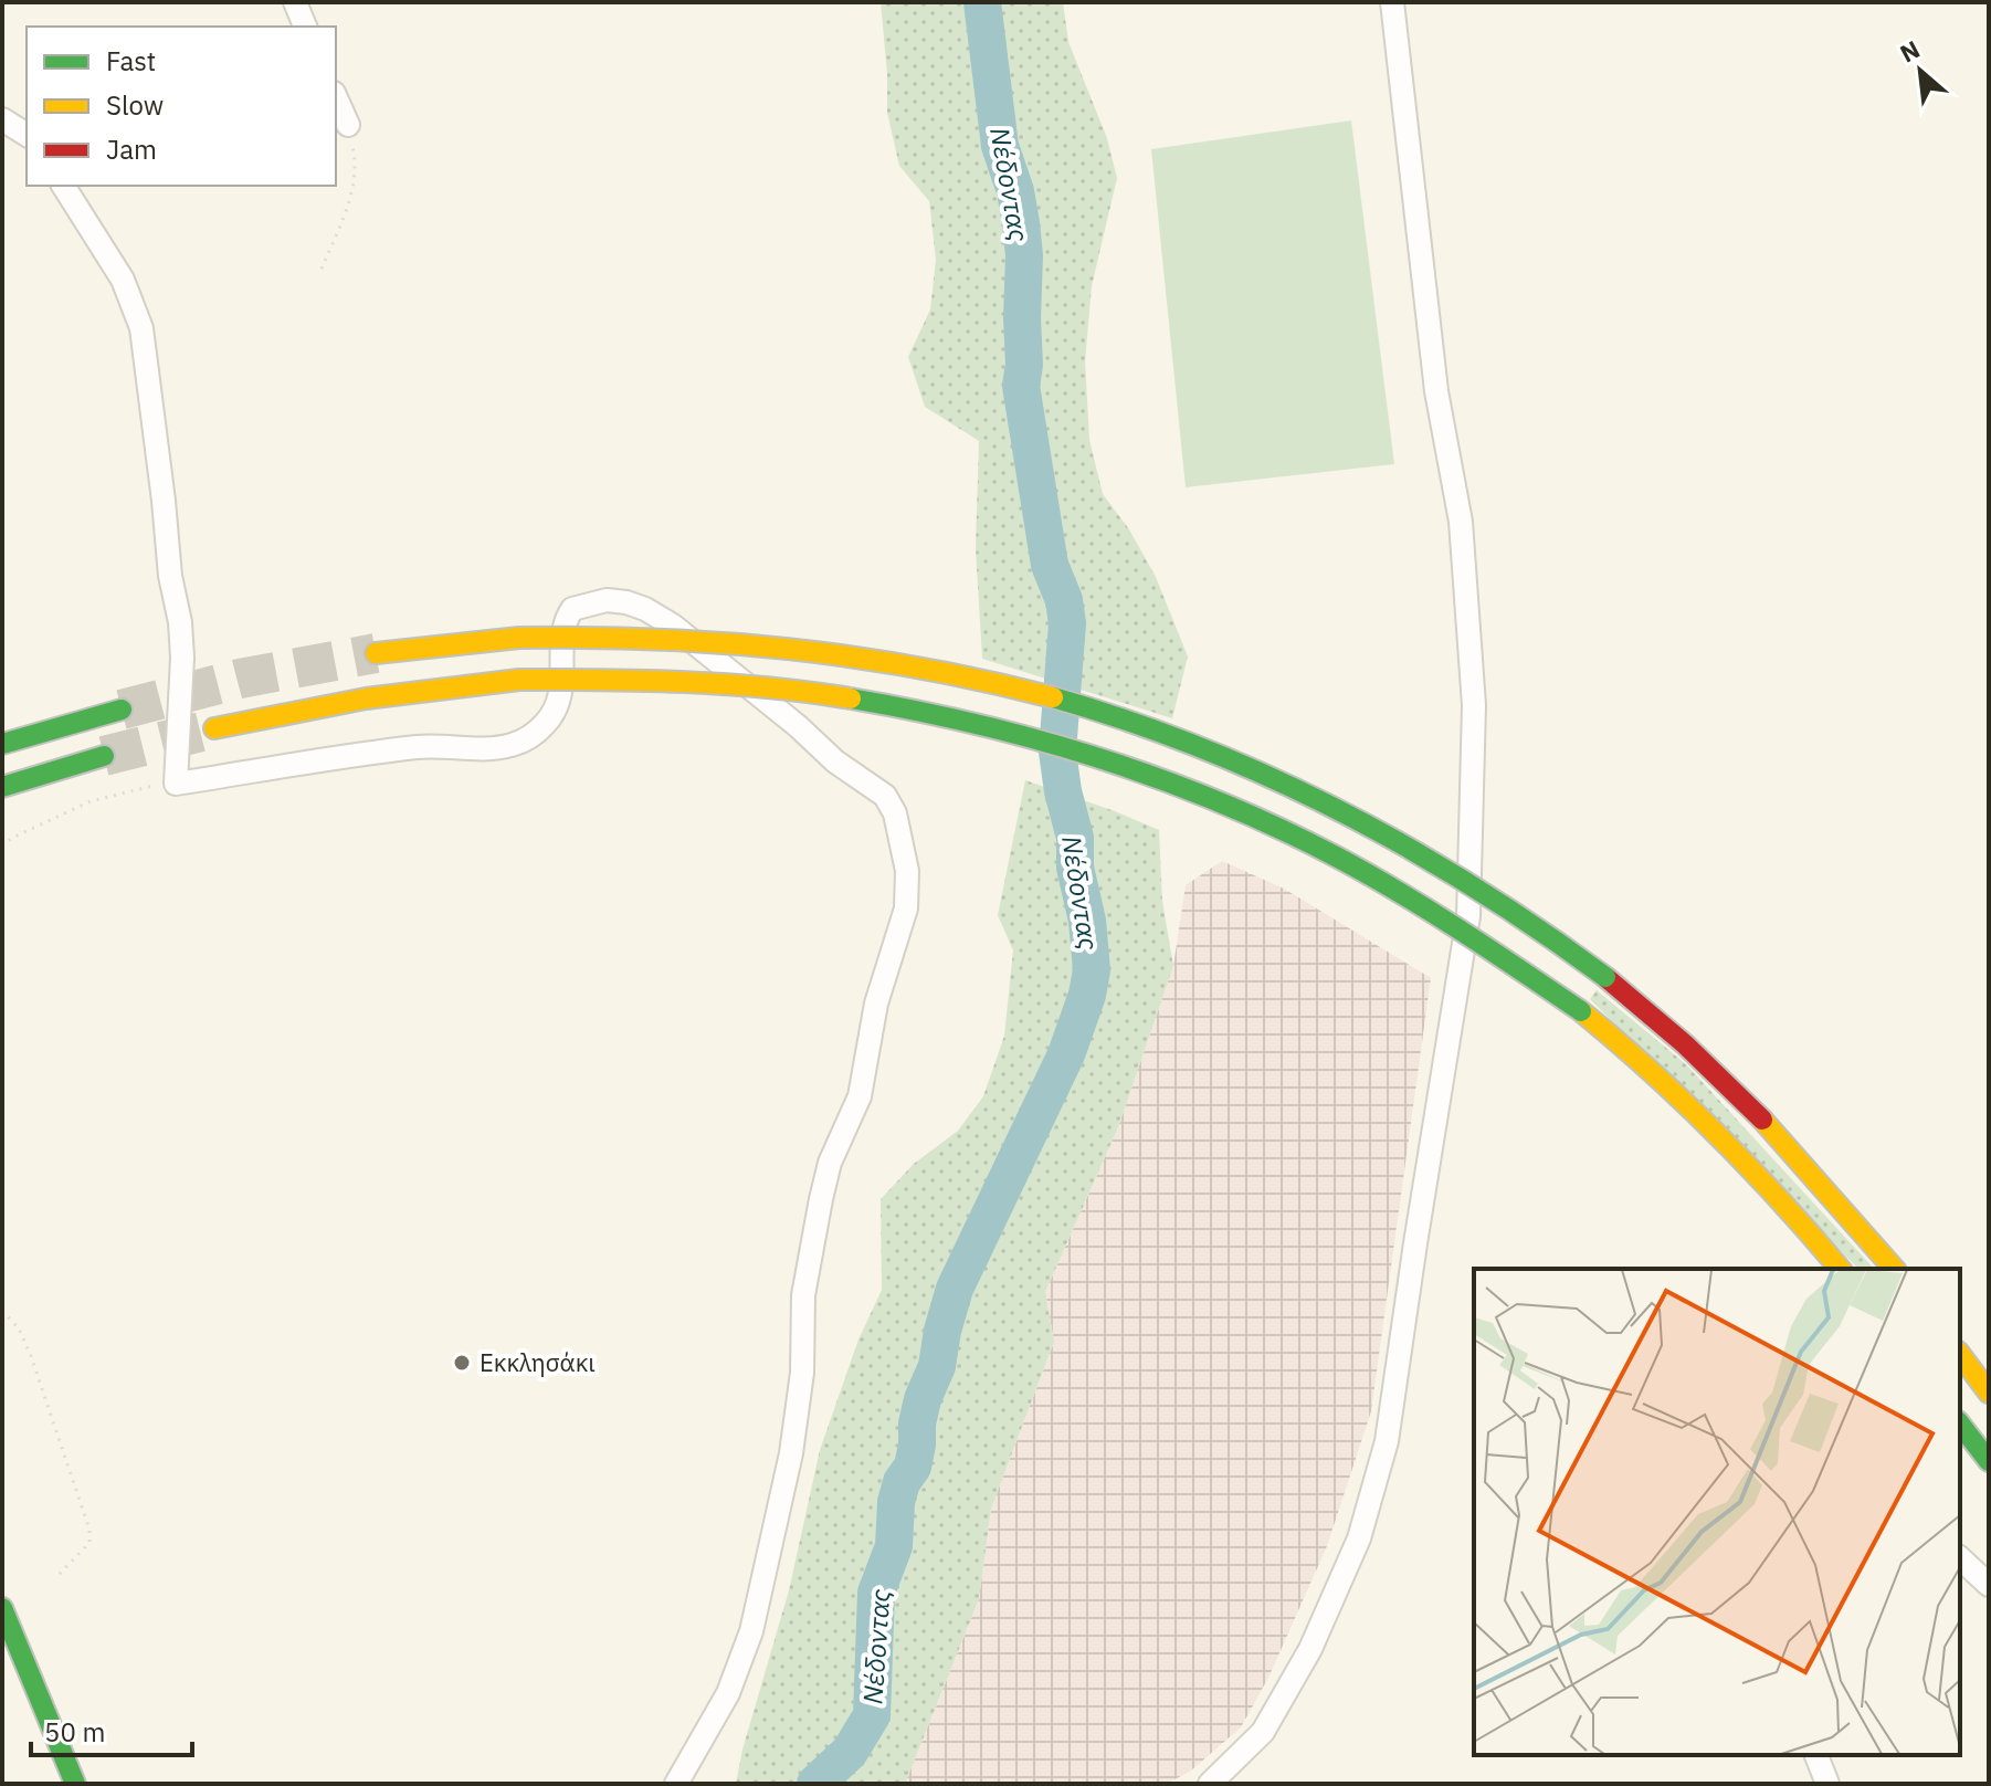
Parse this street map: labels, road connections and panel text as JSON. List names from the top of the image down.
{
  "water": ["Νέδoντας"],
  "places": ["Εκκλησάκι"],
  "legend": ["Fast", "Slow", "Jam"],
  "scale_bar": "50 m",
  "north": "top left"
}
